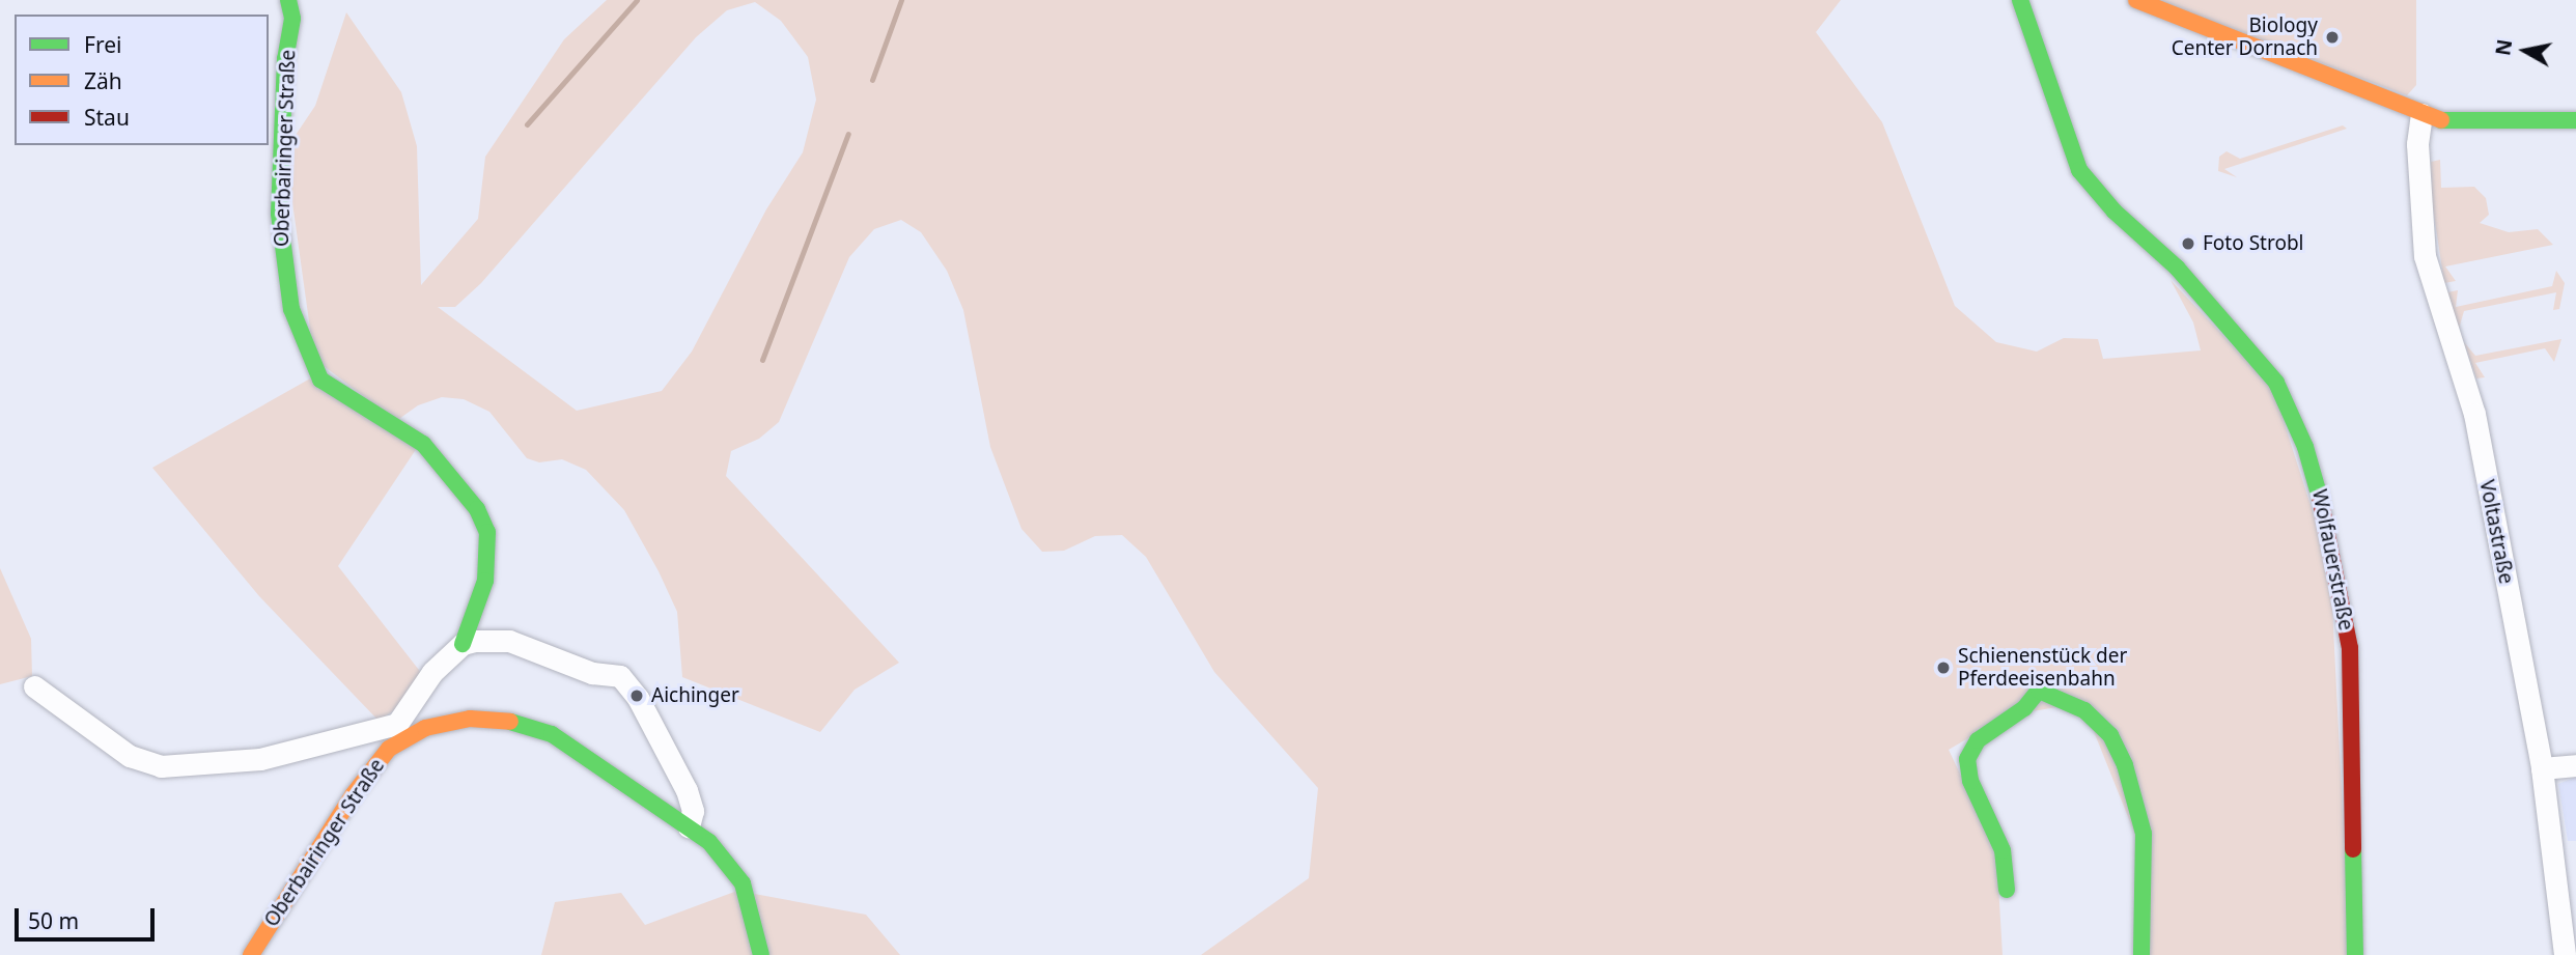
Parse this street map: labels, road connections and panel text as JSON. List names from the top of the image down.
{
  "streets": {
    "street": ["Oberbairinger Straße", "Voltastraße", "Wolfauerstraße"]
  },
  "places": [
    "Biology Center Dornach",
    "Foto Strobl",
    "Schienenstück der Pferdeeisenbahn",
    "Aichinger"
  ],
  "legend": ["Frei", "Zäh", "Stau"],
  "scale_bar": "50 m",
  "north": "left"
}
